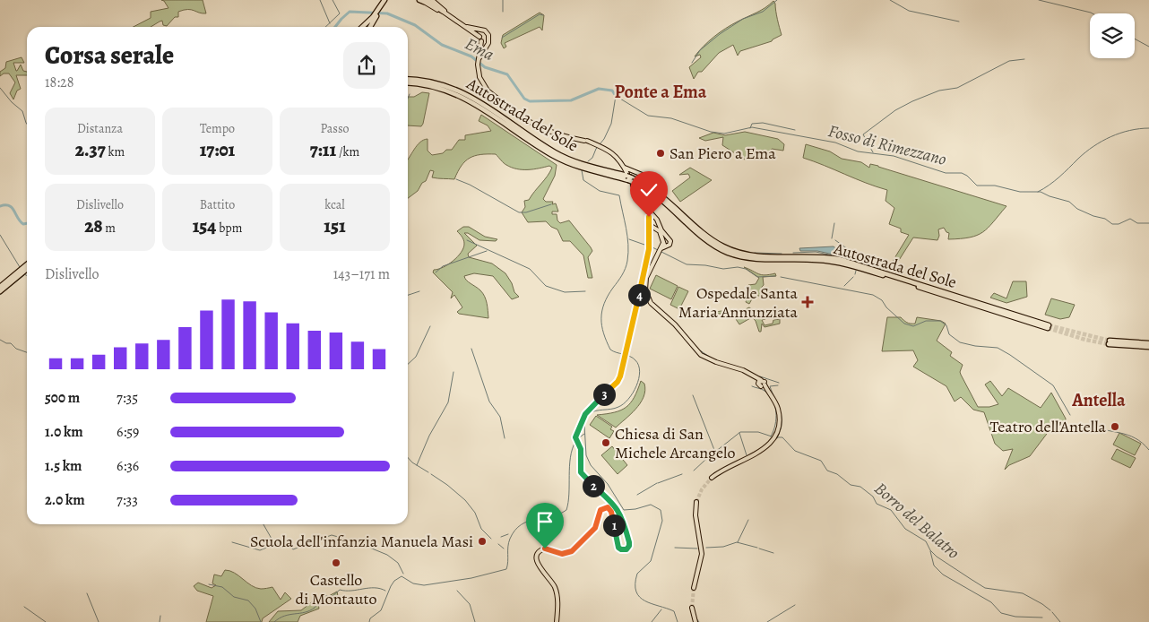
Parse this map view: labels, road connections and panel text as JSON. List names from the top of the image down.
{
  "streets": {
    "highway": ["Autostrada del Sole"]
  },
  "districts": ["Ponte a Ema", "Antella"],
  "water": ["Ema", "Fosso di Rimezzano", "Borro del Balatro"],
  "places": {
    "other": [
      "San Piero a Ema",
      "Teatro dell'Antella",
      "Chiesa di San Michele Arcangelo",
      "Scuola dell'infanzia Manuela Masi",
      "Castello di Montauto"
    ],
    "health": ["Ospedale Santa Maria Annunziata"]
  },
  "page": {
    "heading": ["Corsa serale", "18:28"],
    "stats": [
      ["Distanza", "2.37 km"],
      ["Tempo", "17:01"],
      ["Passo", "7:11 /km"],
      ["Dislivello", "28 m"],
      ["Battito", "154 bpm"],
      ["kcal", "151"]
    ],
    "chart": ["Dislivello", "143–171 m"],
    "pins": [
      "4",
      "3",
      "2",
      "1"
    ],
    "list": [
      {
        "name": "500 m",
        "note": "7:35"
      },
      {
        "name": "1.0 km",
        "note": "6:59"
      },
      {
        "name": "1.5 km",
        "note": "6:36"
      },
      {
        "name": "2.0 km",
        "note": "7:33"
      }
    ]
  }
}
